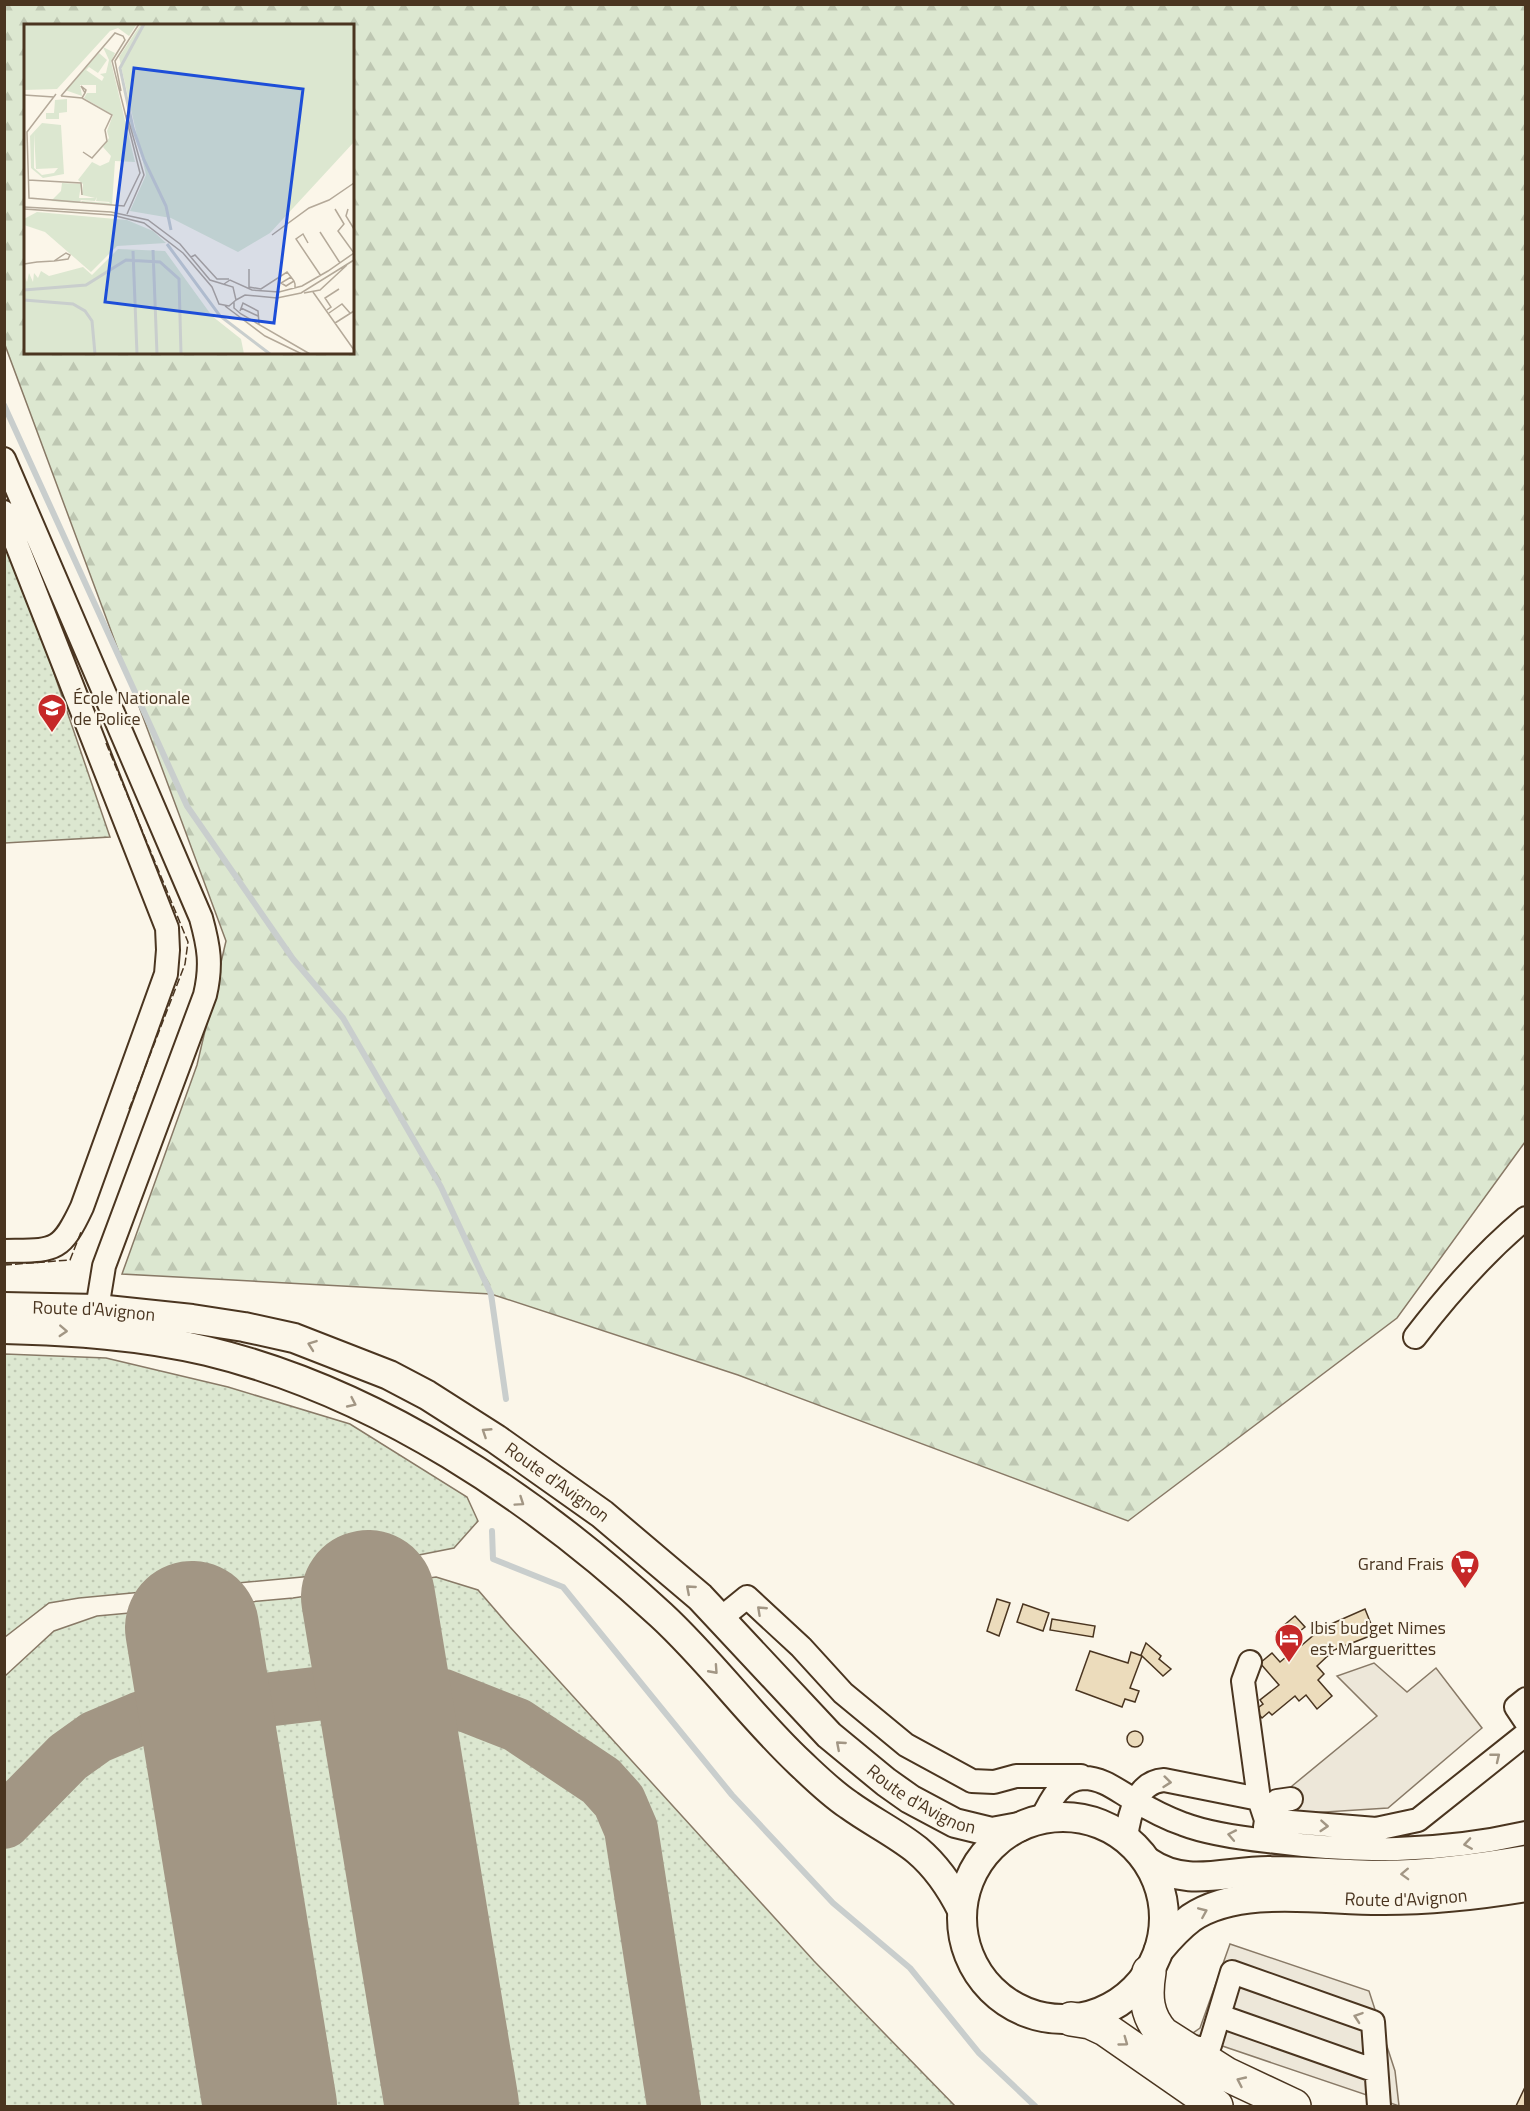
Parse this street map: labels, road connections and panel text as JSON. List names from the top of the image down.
{
  "streets": {
    "main road": ["Route d'Avignon"]
  },
  "places": {
    "school or university": ["École Nationale de Police"],
    "supermarket": ["Grand Frais"],
    "hotel": ["Ibis budget Nimes est Marguerittes"]
  }
}
